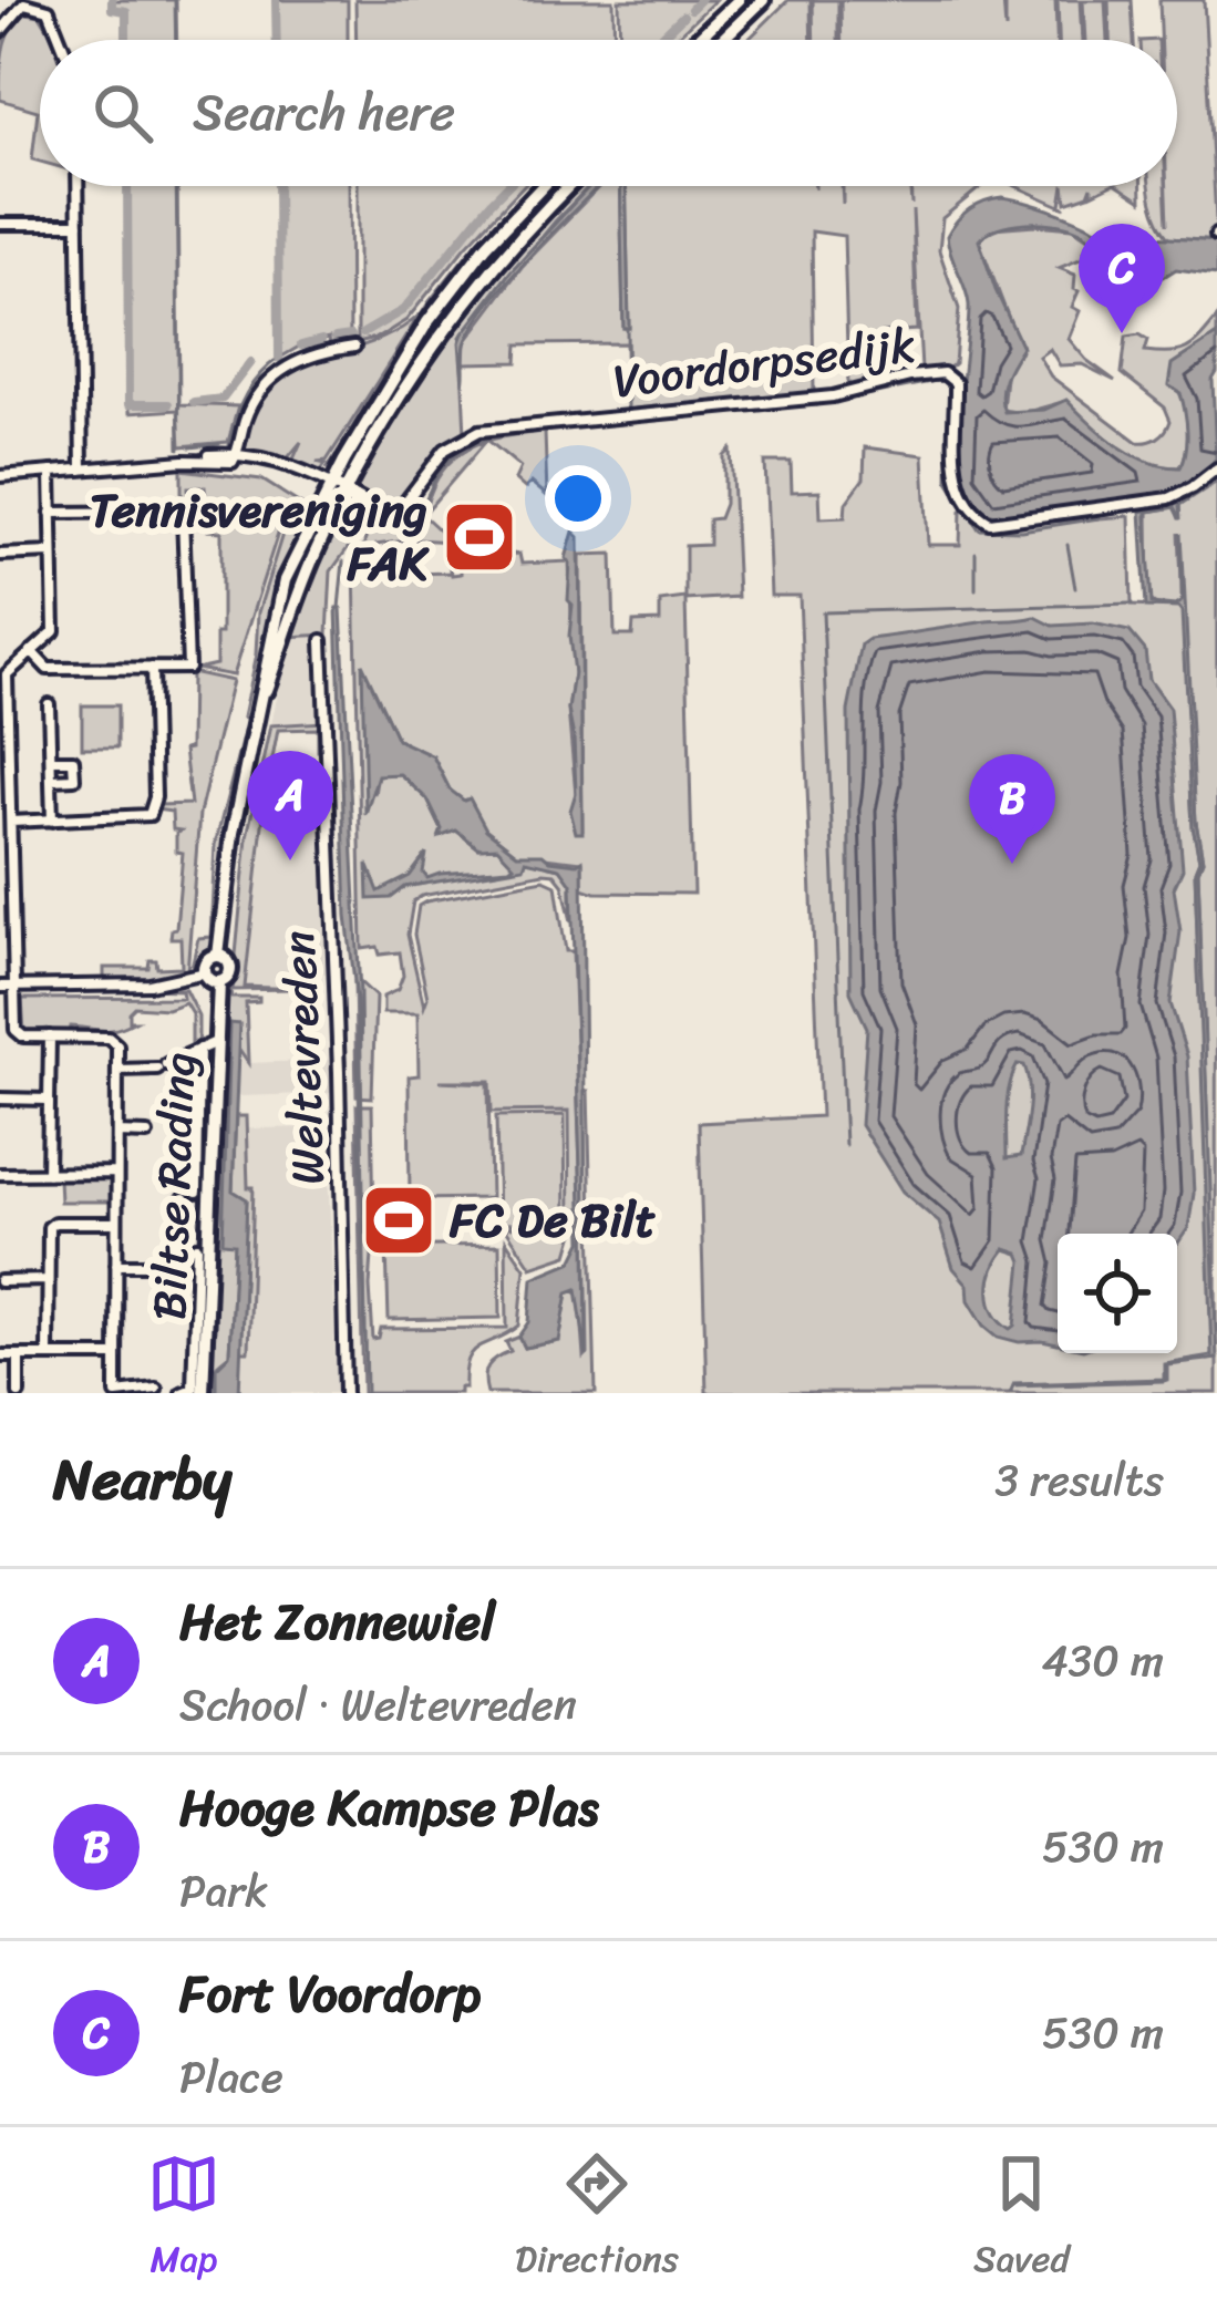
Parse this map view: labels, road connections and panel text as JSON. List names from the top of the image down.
{
  "streets": {
    "main road": ["Biltse Rading"],
    "street": ["Voordorpsedijk", "Weltevreden"]
  },
  "places": {
    "sports": ["Tennisvereniging FAK", "FC De Bilt"]
  },
  "page": {
    "search": "Search here",
    "pins": ["C", "A", "B"],
    "heading": ["Nearby", "3 results"],
    "list": [
      {
        "mark": "A",
        "name": "Het Zonnewiel",
        "note": "School · Weltevreden",
        "value": "430 m"
      },
      {
        "mark": "B",
        "name": "Hooge Kampse Plas",
        "note": "Park",
        "value": "530 m"
      },
      {
        "mark": "C",
        "name": "Fort Voordorp",
        "note": "Place",
        "value": "530 m"
      }
    ],
    "nav": ["Map", "Directions", "Saved"]
  }
}
